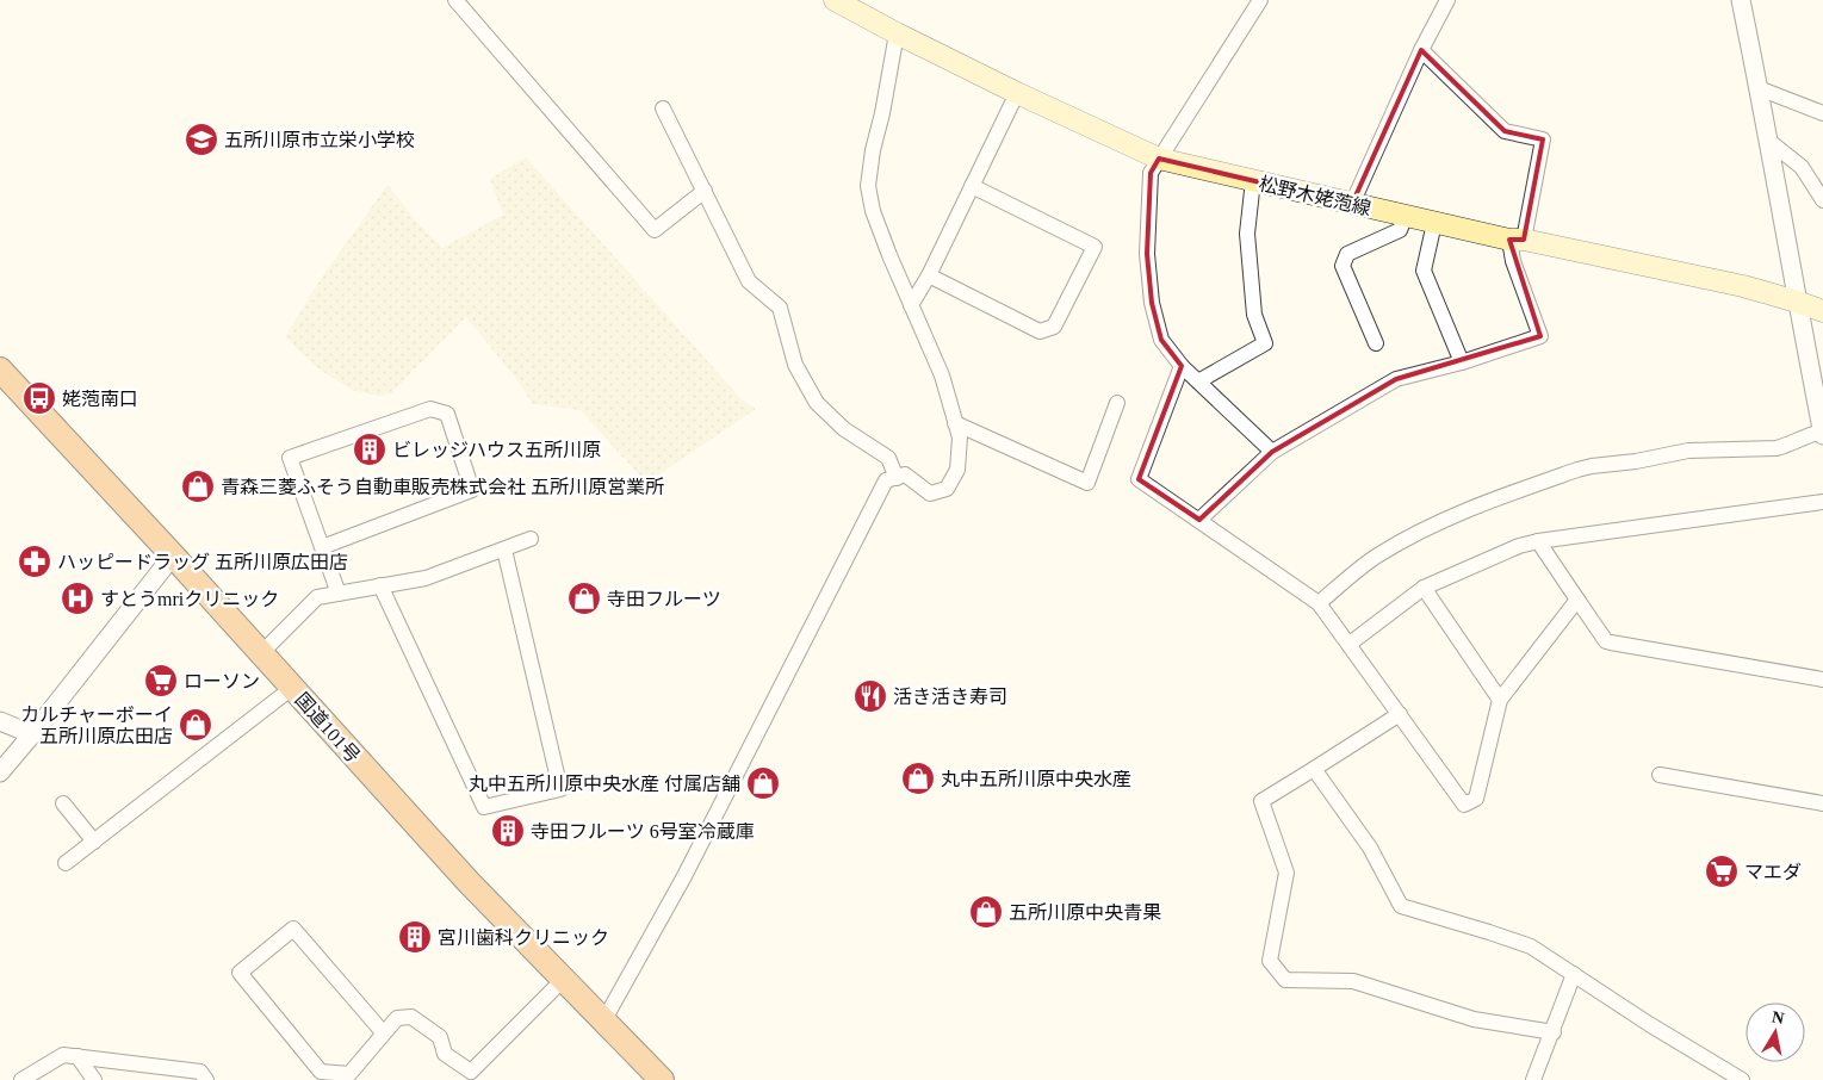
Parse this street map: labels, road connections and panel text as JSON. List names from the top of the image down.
{
  "streets": {
    "highway": ["国道101号"],
    "main road": ["松野木姥萢線"]
  },
  "places": {
    "school or university": ["五所川原市立栄小学校"],
    "bus stop": ["姥萢南口"],
    "building": ["ビレッジハウス五所川原", "寺田フルーツ 6号室冷蔵庫", "宮川歯科クリニック"],
    "shop": [
      "青森三菱ふそう自動車販売株式会社 五所川原営業所",
      "寺田フルーツ",
      "カルチャーボーイ 五所川原広田店",
      "丸中五所川原中央水産",
      "丸中五所川原中央水産 付属店舗",
      "五所川原中央青果"
    ],
    "pharmacy": ["ハッピードラッグ 五所川原広田店"],
    "hospital": ["すとうmriクリニック"],
    "supermarket": ["ローソン", "マエダ"],
    "restaurant": ["活き活き寿司"]
  },
  "north": "top"
}
